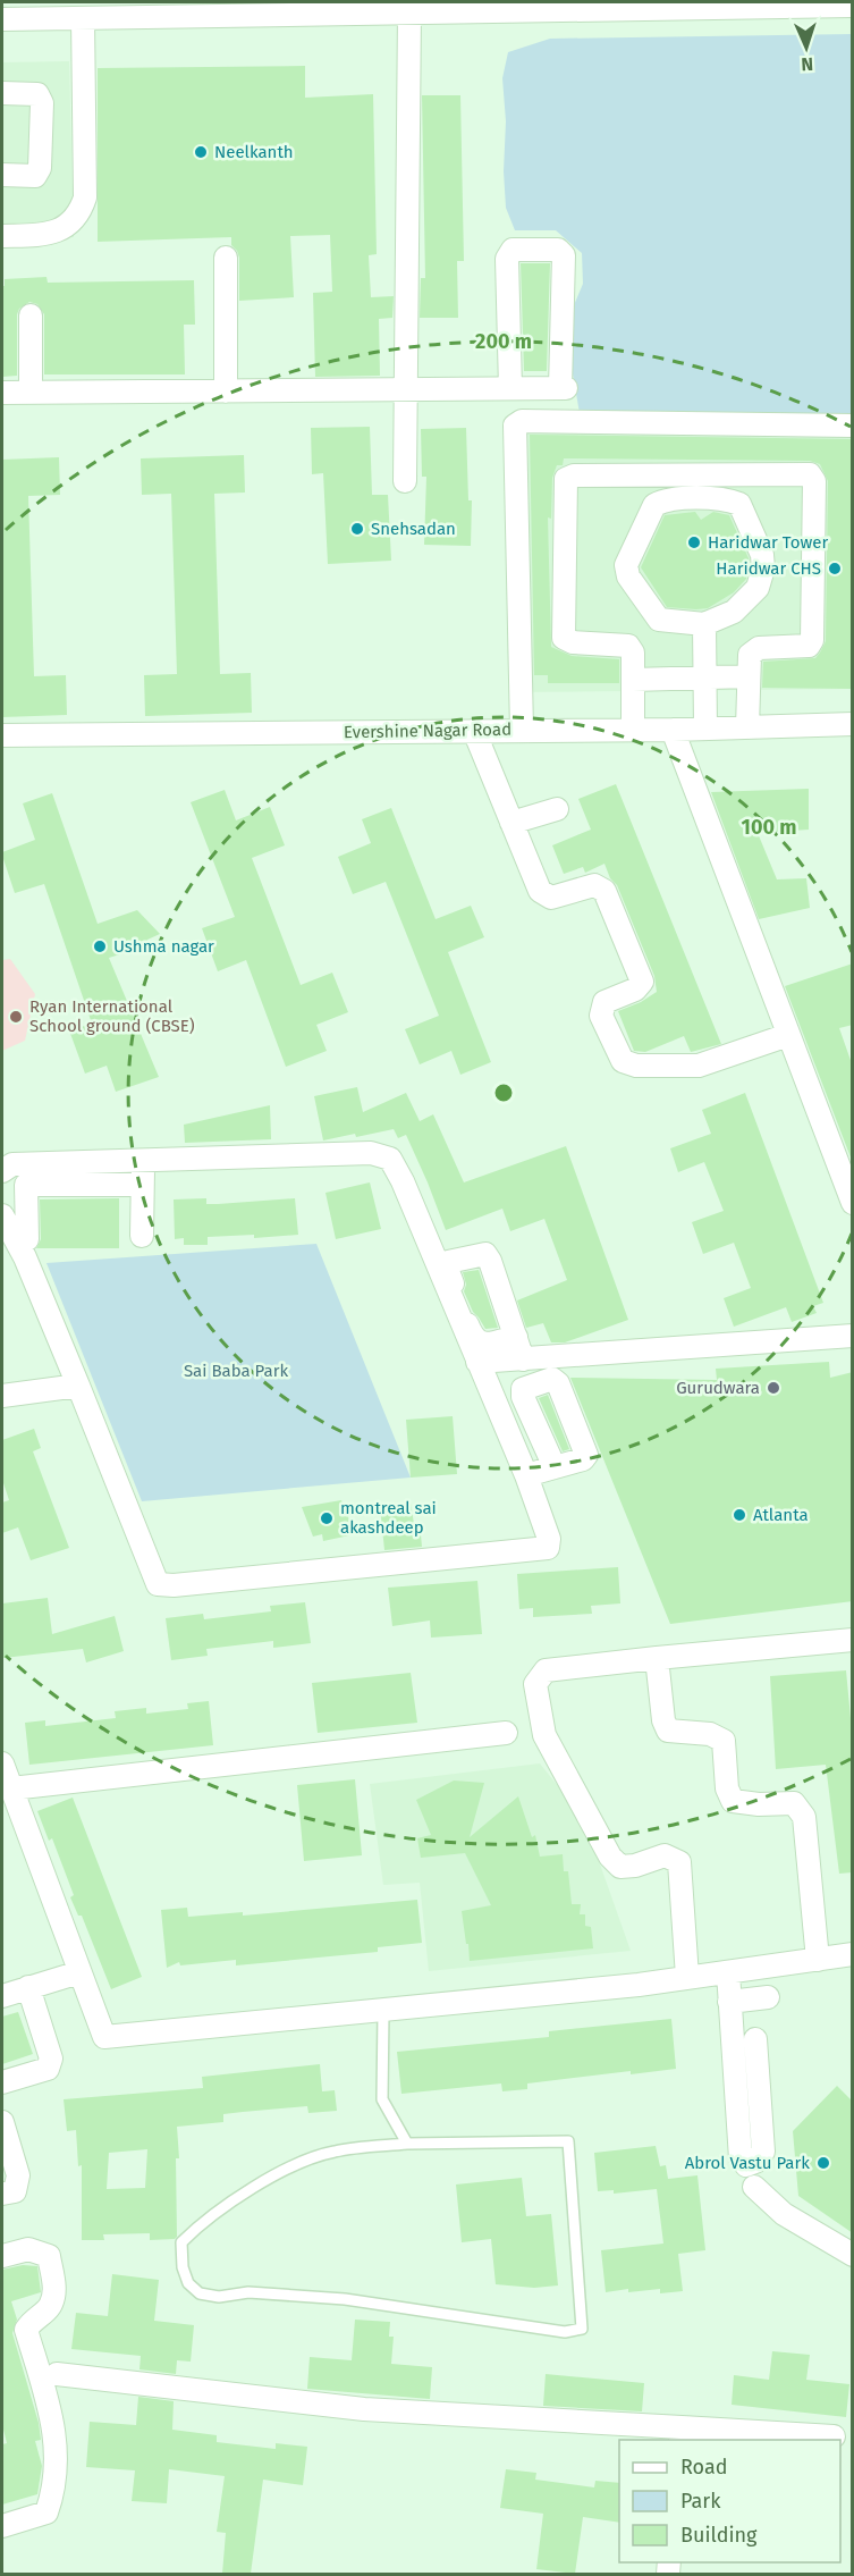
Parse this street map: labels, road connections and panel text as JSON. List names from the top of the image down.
{
  "streets": {
    "street": ["Evershine Nagar Road"]
  },
  "parks": ["Sai Baba Park"],
  "places": [
    "Neelkanth",
    "Snehsadan",
    "Haridwar Tower",
    "Haridwar CHS",
    "Ushma nagar",
    "Ryan International School ground (CBSE)",
    "Gurudwara",
    "Atlanta",
    "montreal sai akashdeep",
    "Abrol Vastu Park"
  ],
  "legend": ["Road", "Park", "Building"],
  "north": "bottom",
  "rings": ["200 m", "100 m"]
}
